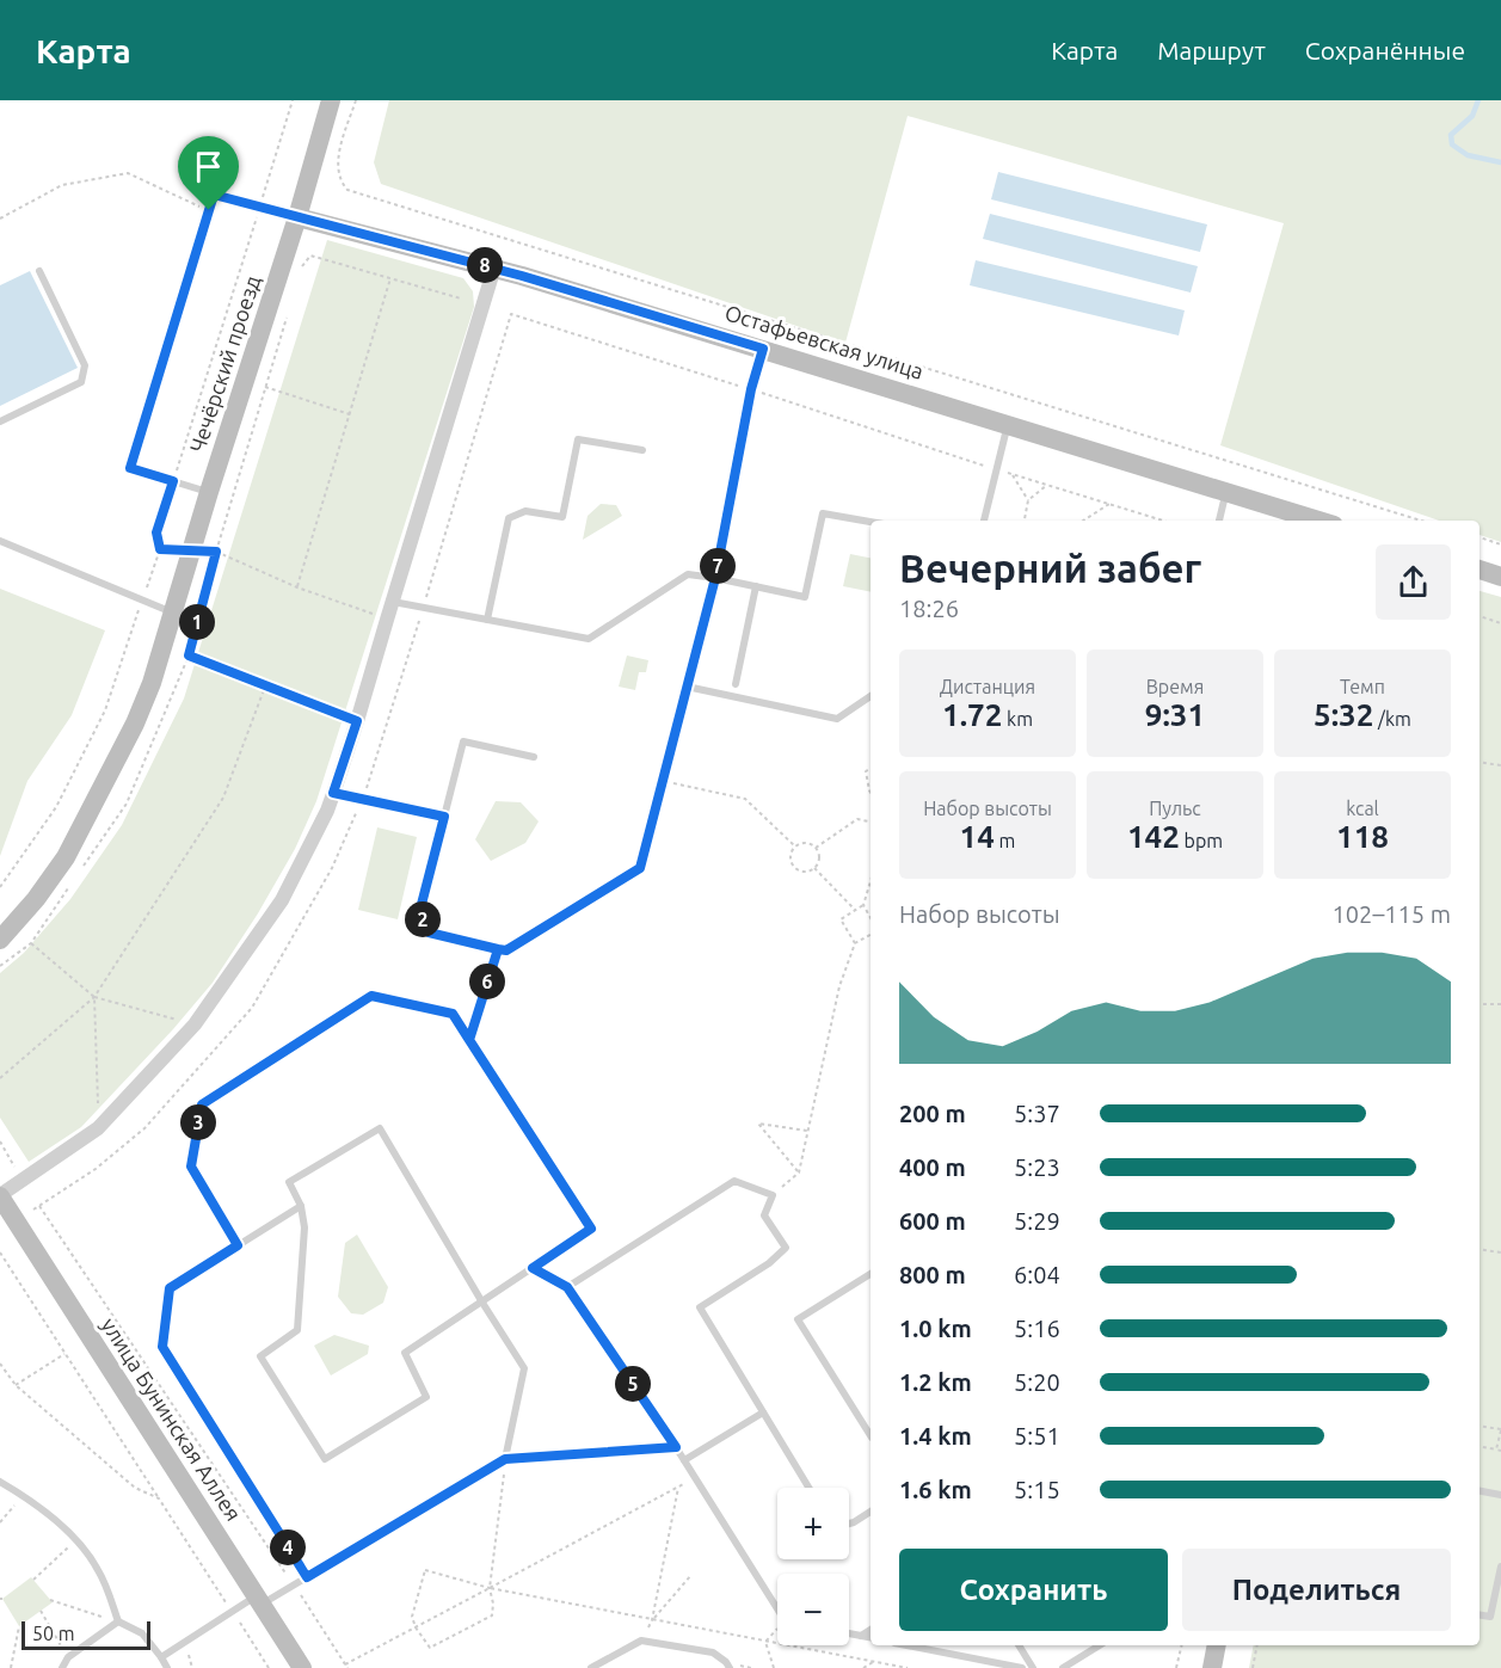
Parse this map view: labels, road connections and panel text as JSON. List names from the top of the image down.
{
  "streets": {
    "street": ["Остафьевская улица", "Чечёрский проезд", "улица Бунинская Аллея"]
  },
  "crossings": [
    ["Остафьевская улица", "Чечёрский проезд"]
  ],
  "scale_bar": "50 m",
  "page": {
    "header": "Карта",
    "nav": ["Карта", "Маршрут", "Сохранённые"],
    "pins": [
      "8",
      "7",
      "1",
      "2",
      "6",
      "3",
      "5",
      "4"
    ],
    "heading": ["Вечерний забег", "18:26"],
    "stats": [
      ["Дистанция", "1.72 km"],
      ["Время", "9:31"],
      ["Темп", "5:32 /km"],
      ["Набор высоты", "14 m"],
      ["Пульс", "142 bpm"],
      ["kcal", "118"]
    ],
    "chart": ["Набор высоты", "102–115 m"],
    "list": [
      {
        "name": "200 m",
        "note": "5:37"
      },
      {
        "name": "400 m",
        "note": "5:23"
      },
      {
        "name": "600 m",
        "note": "5:29"
      },
      {
        "name": "800 m",
        "note": "6:04"
      },
      {
        "name": "1.0 km",
        "note": "5:16"
      },
      {
        "name": "1.2 km",
        "note": "5:20"
      },
      {
        "name": "1.4 km",
        "note": "5:51"
      },
      {
        "name": "1.6 km",
        "note": "5:15"
      }
    ],
    "map_buttons": ["+", "−"],
    "buttons": ["Сохранить", "Поделиться"],
    "scale": "50 m"
  }
}
